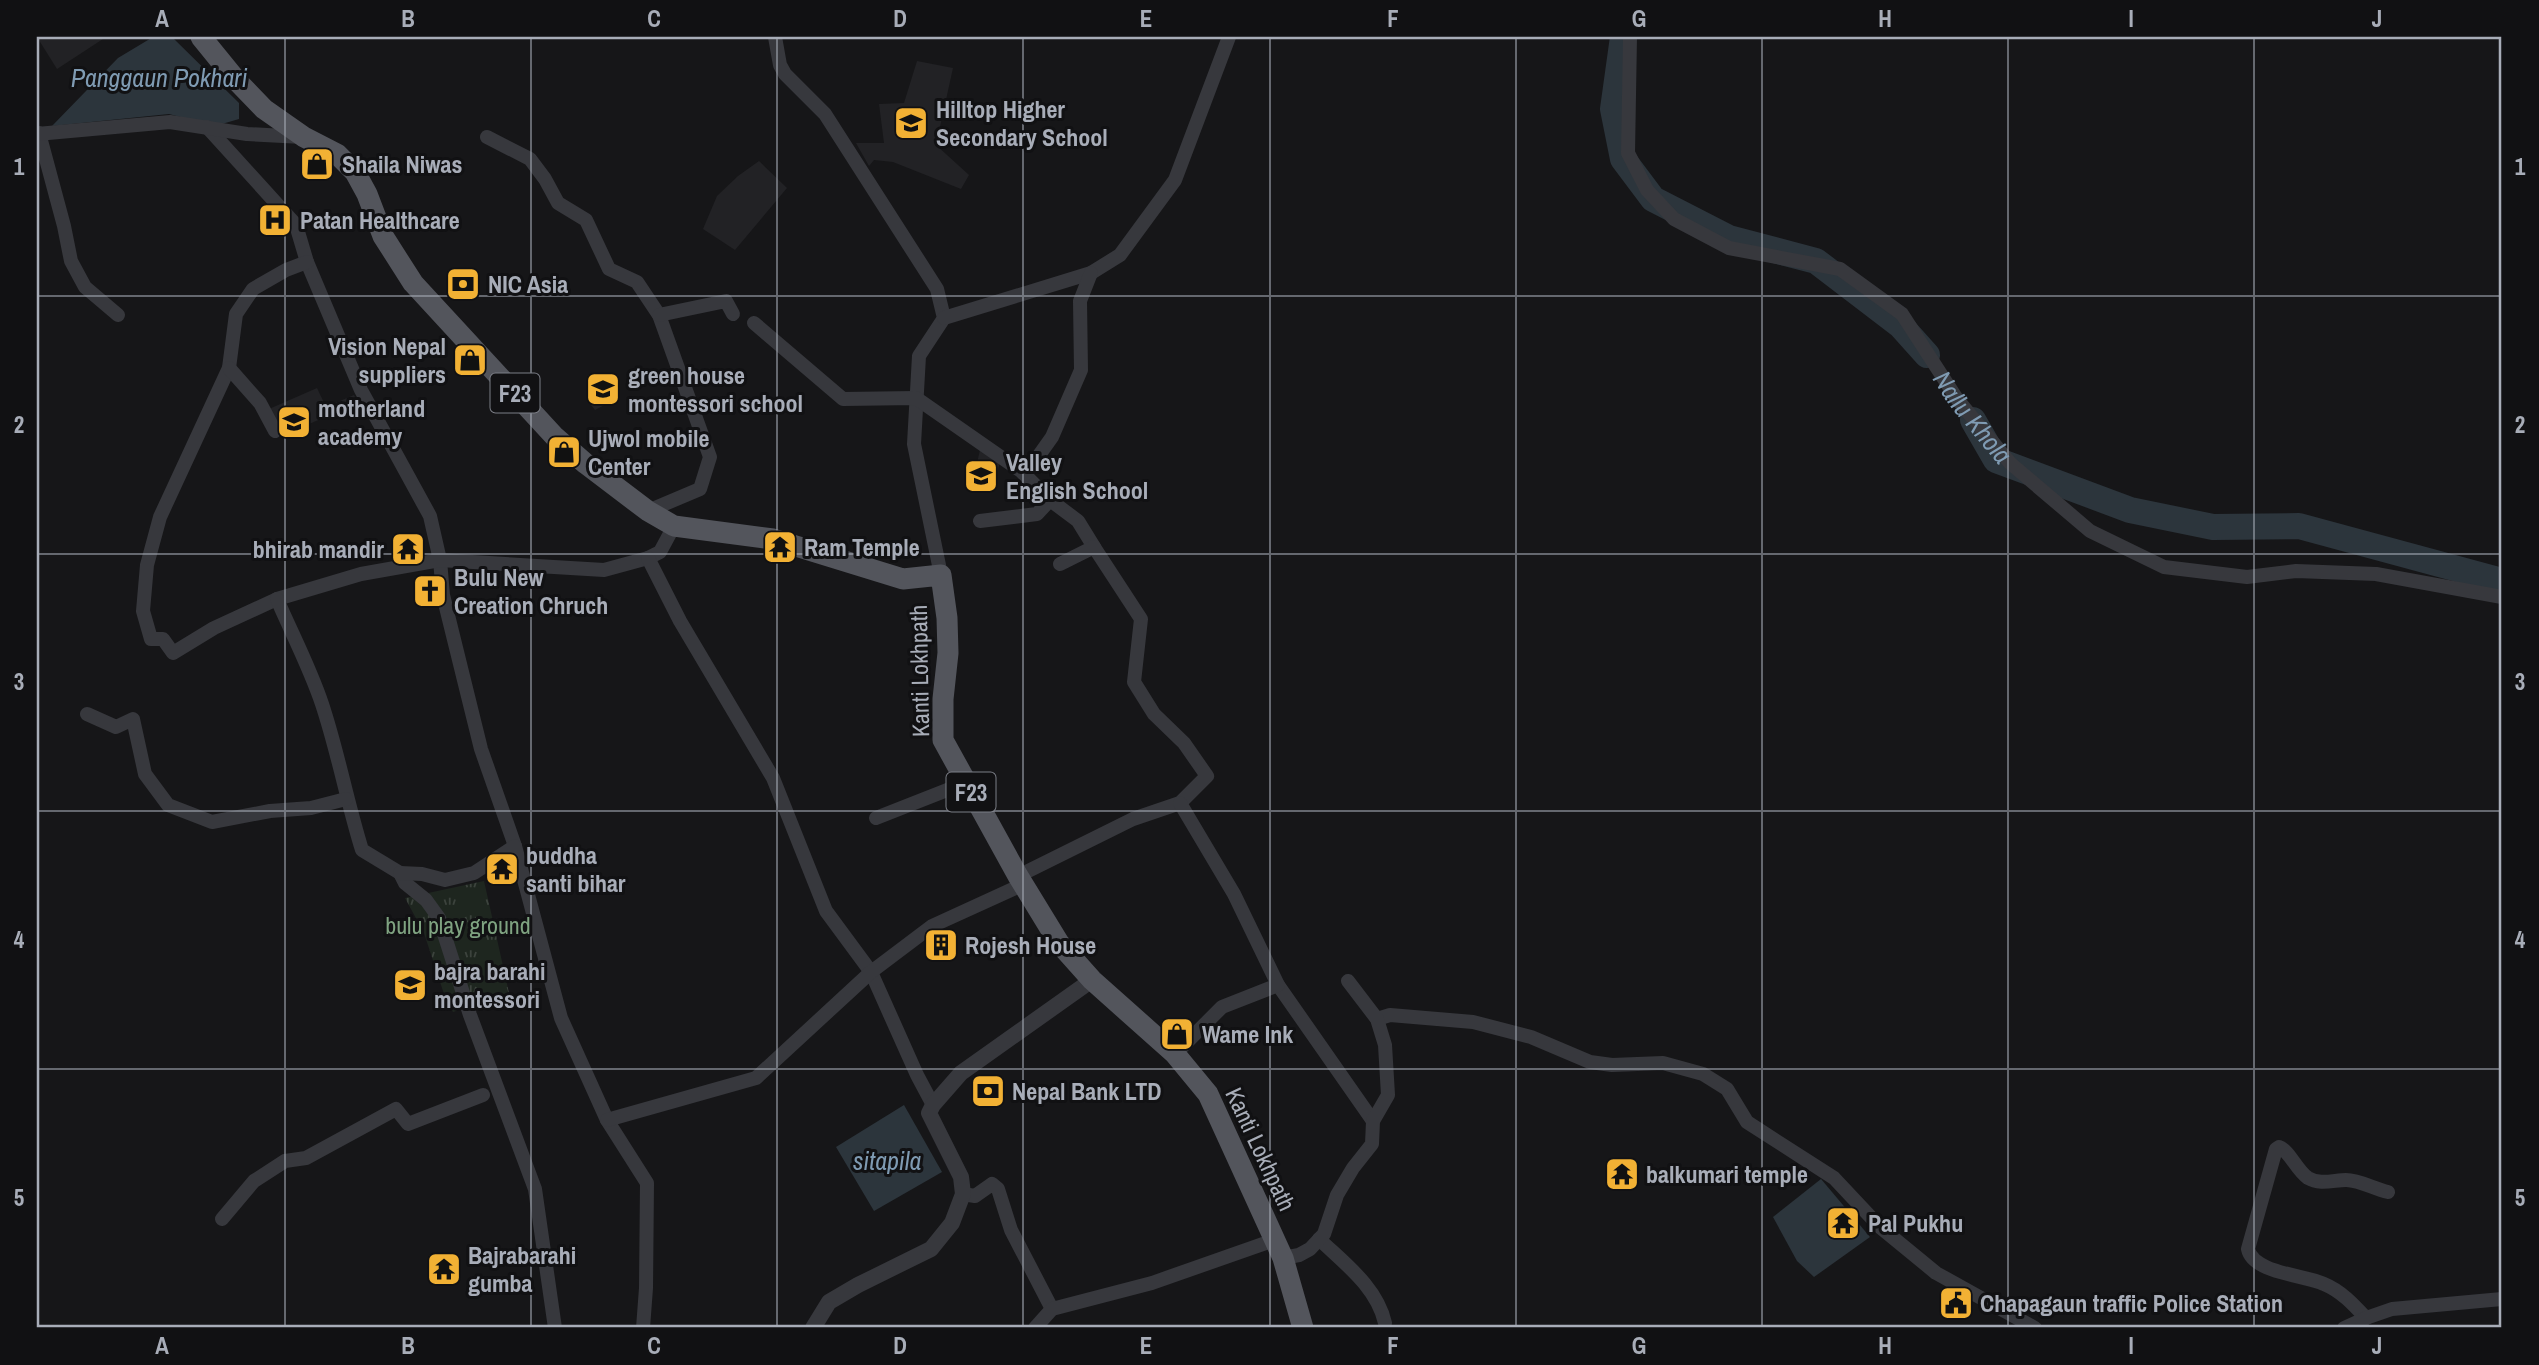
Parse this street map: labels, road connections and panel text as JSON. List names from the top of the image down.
{
  "streets": {
    "main road": ["F23", "Kanti Lokhpath"]
  },
  "water": ["Panggaun Pokhari", "Nallu Khola", "sitapila"],
  "parks": ["bulu play ground"],
  "places": {
    "school or university": [
      "Hilltop Higher Secondary School",
      "green house montessori school",
      "motherland academy",
      "Valley English School",
      "bajra barahi montessori"
    ],
    "shop": [
      "Shaila Niwas",
      "Vision Nepal suppliers",
      "Ujwol mobile Center",
      "Wame Ink"
    ],
    "hospital": ["Patan Healthcare"],
    "bank": ["NIC Asia", "Nepal Bank LTD"],
    "temple": [
      "Ram Temple",
      "bhirab mandir",
      "buddha santi bihar",
      "balkumari temple",
      "Pal Pukhu",
      "Bajrabarahi gumba"
    ],
    "church": ["Bulu New Creation Chruch"],
    "building": ["Rojesh House"],
    "public building": ["Chapagaun traffic Police Station"]
  },
  "grid": {
    "columns": [
      "A",
      "B",
      "C",
      "D",
      "E",
      "F",
      "G",
      "H",
      "I",
      "J"
    ],
    "rows": [
      "1",
      "2",
      "3",
      "4",
      "5"
    ]
  }
}
